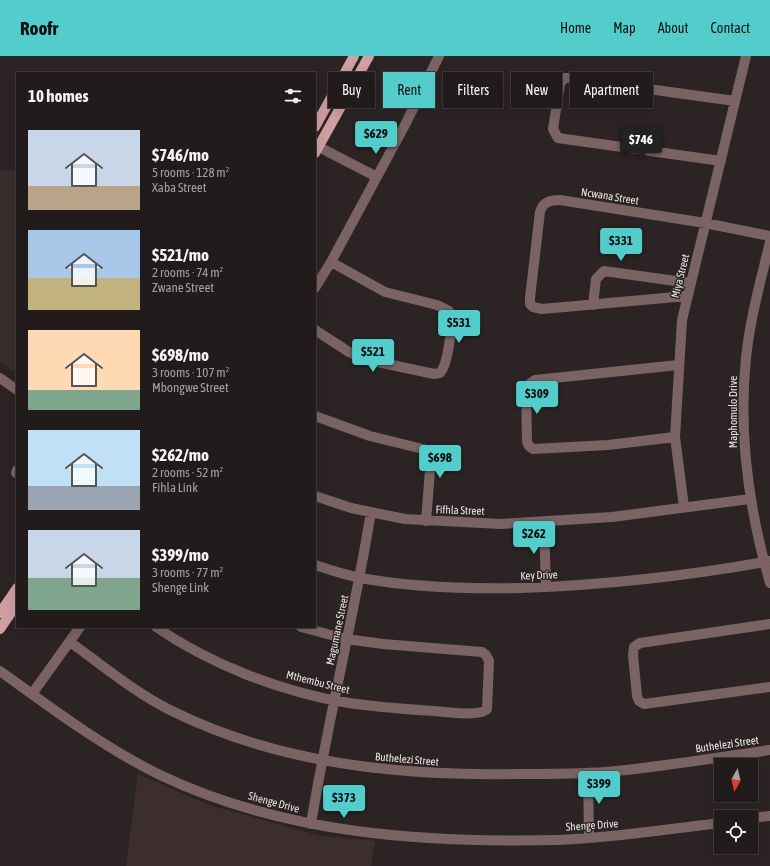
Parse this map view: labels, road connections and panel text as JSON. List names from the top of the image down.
{
  "streets": {
    "street": [
      "Ncwana Street",
      "Miya Street",
      "Maphomulo Drive",
      "Fifhla Street",
      "Key Drive",
      "Magumane Street",
      "Mthembu Street",
      "Buthelezi Street",
      "Shenge Drive"
    ]
  },
  "crossings": [
    ["Ncwana Street", "Miya Street"],
    ["Miya Street", "Fifhla Street"],
    ["Maphomulo Drive", "Fifhla Street"],
    ["Maphomulo Drive", "Key Drive"],
    ["Fifhla Street", "Magumane Street"],
    ["Key Drive", "Magumane Street"],
    ["Magumane Street", "Mthembu Street"],
    ["Magumane Street", "Buthelezi Street"],
    ["Magumane Street", "Shenge Drive"]
  ],
  "north": "bottom",
  "page": {
    "header": "Roofr",
    "nav": [
      "Home",
      "Map",
      "About",
      "Contact"
    ],
    "chip": [
      "Buy",
      "Rent",
      "Filters",
      "New",
      "Apartment"
    ],
    "heading": "10 homes",
    "list": [
      {
        "name": "$746/mo",
        "note": "5 rooms · 128 m² · Xaba Street"
      },
      {
        "name": "$521/mo",
        "note": "2 rooms · 74 m² · Zwane Street"
      },
      {
        "name": "$698/mo",
        "note": "3 rooms · 107 m² · Mbongwe Street"
      },
      {
        "name": "$262/mo",
        "note": "2 rooms · 52 m² · Fihla Link"
      },
      {
        "name": "$399/mo",
        "note": "3 rooms · 77 m² · Shenge Link"
      }
    ],
    "price": [
      "$629",
      "$746",
      "$331",
      "$531",
      "$521",
      "$309",
      "$698",
      "$262",
      "$399",
      "$373"
    ]
  }
}
